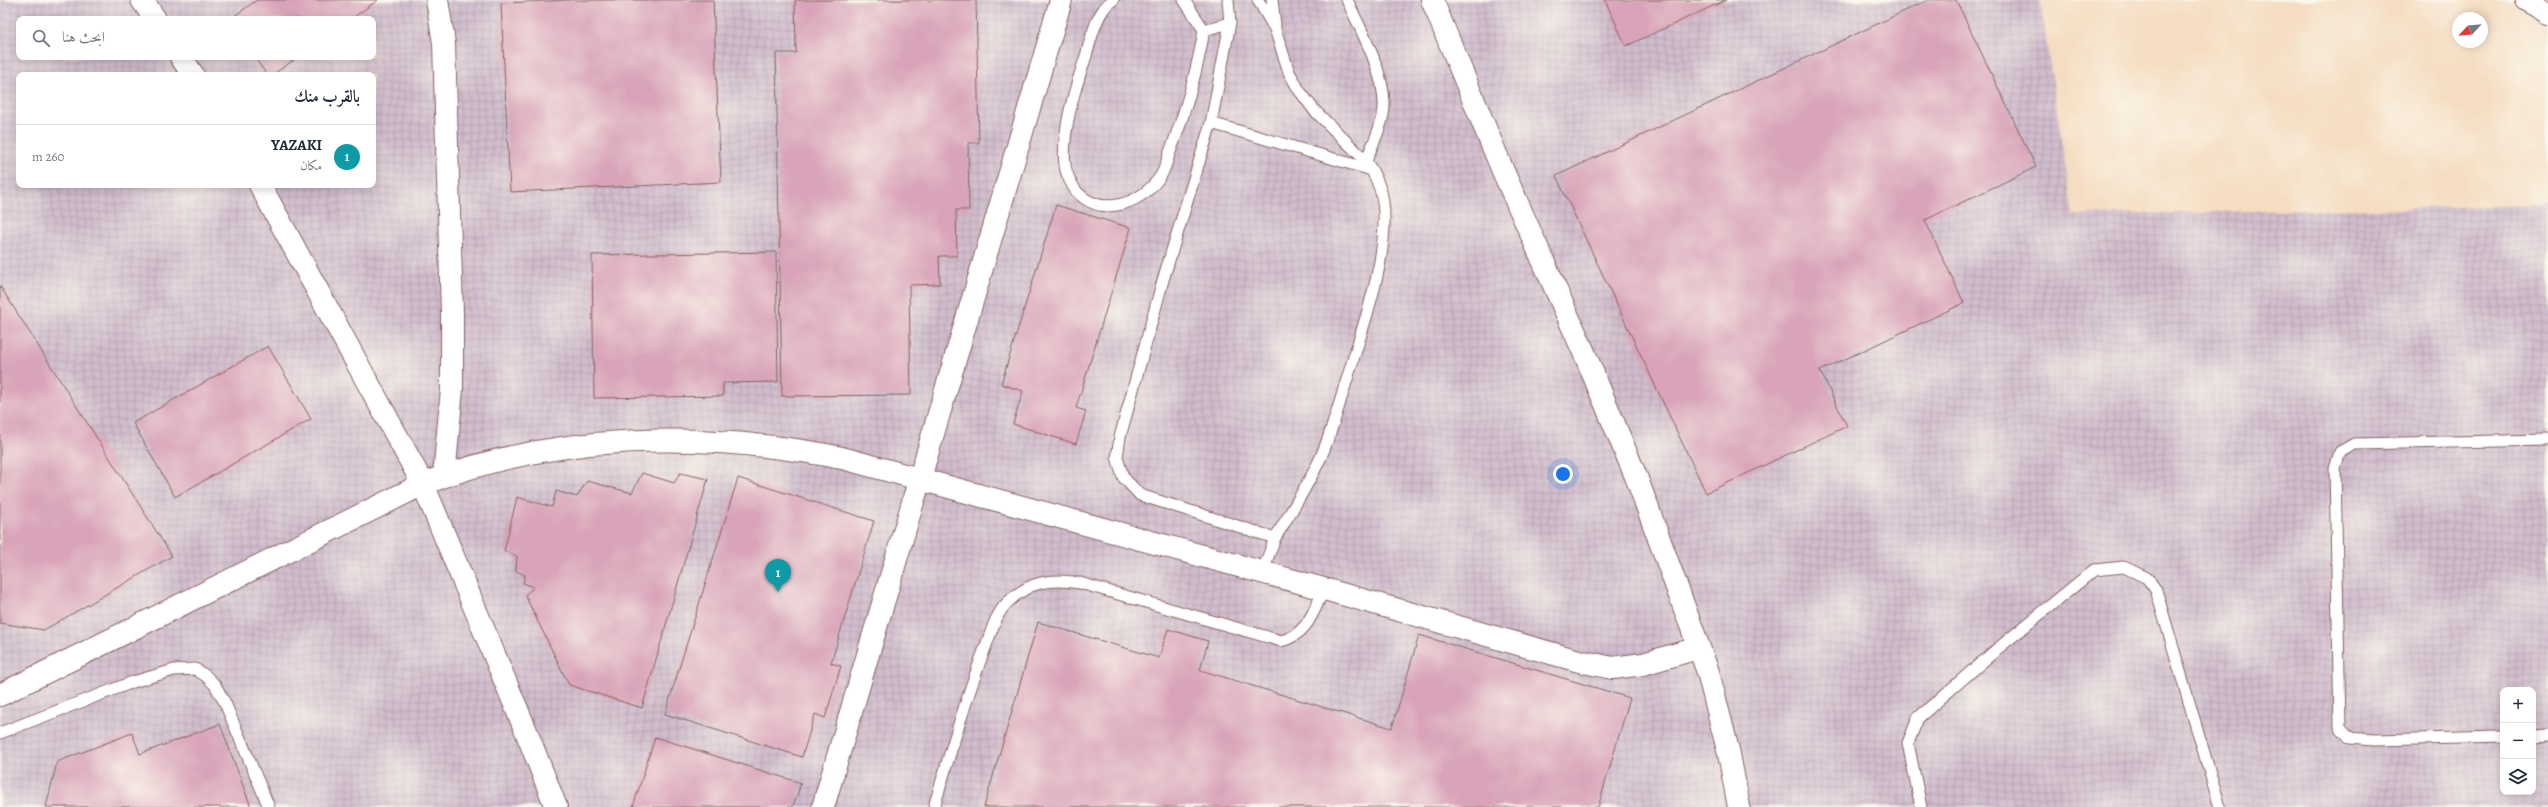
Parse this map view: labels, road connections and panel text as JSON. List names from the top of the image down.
{
  "north": "bottom left",
  "page": {
    "search": "ابحث هنا",
    "heading": "بالقرب منك",
    "list": [
      {
        "mark": "1",
        "name": "YAZAKI",
        "note": "مكان",
        "value": "260 m"
      }
    ],
    "pins": "1",
    "map_buttons": ["+", "−"]
  }
}
